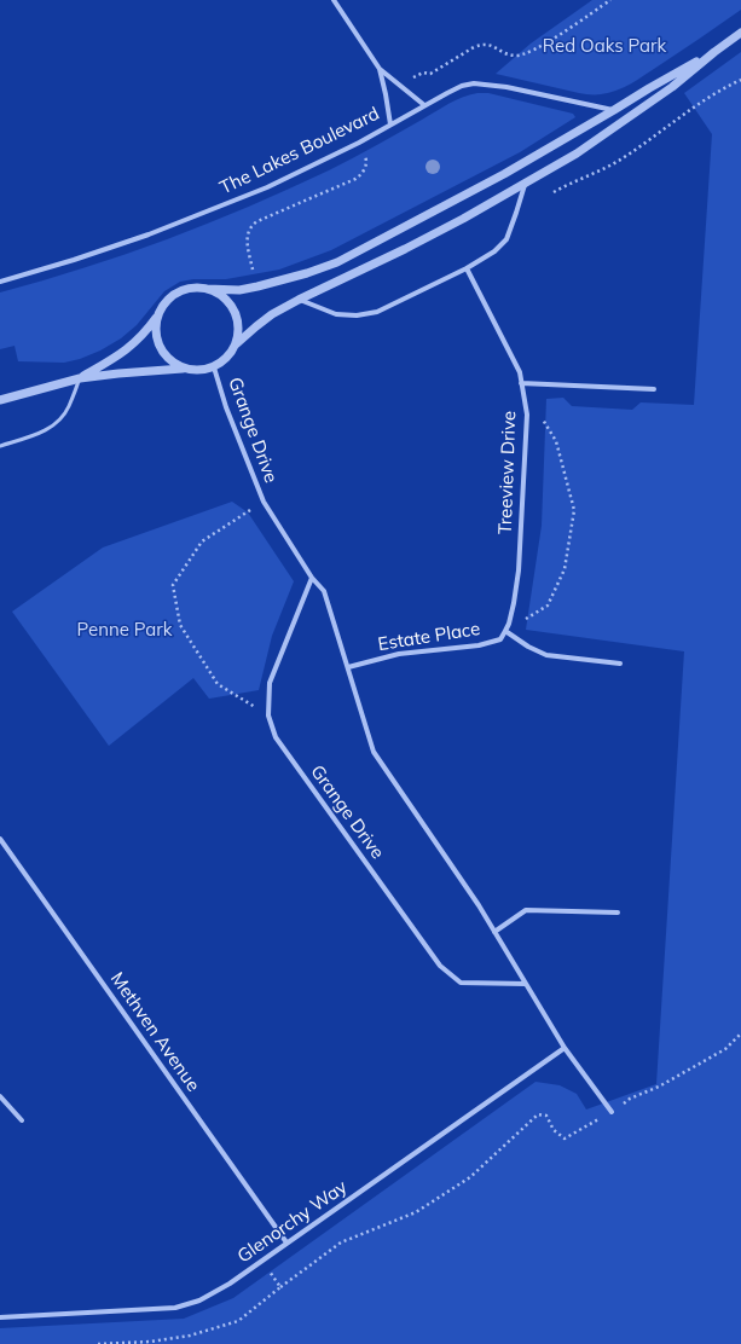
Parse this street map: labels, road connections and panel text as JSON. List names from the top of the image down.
{
  "streets": {
    "street": [
      "The Lakes Boulevard",
      "Grange Drive",
      "Treeview Drive",
      "Estate Place",
      "Methven Avenue",
      "Glenorchy Way"
    ]
  },
  "crossings": [
    ["Grange Drive", "Estate Place"],
    ["Grange Drive", "Glenorchy Way"],
    ["Treeview Drive", "Estate Place"],
    ["Methven Avenue", "Glenorchy Way"]
  ],
  "parks": ["Red Oaks Park", "Penne Park"]
}
